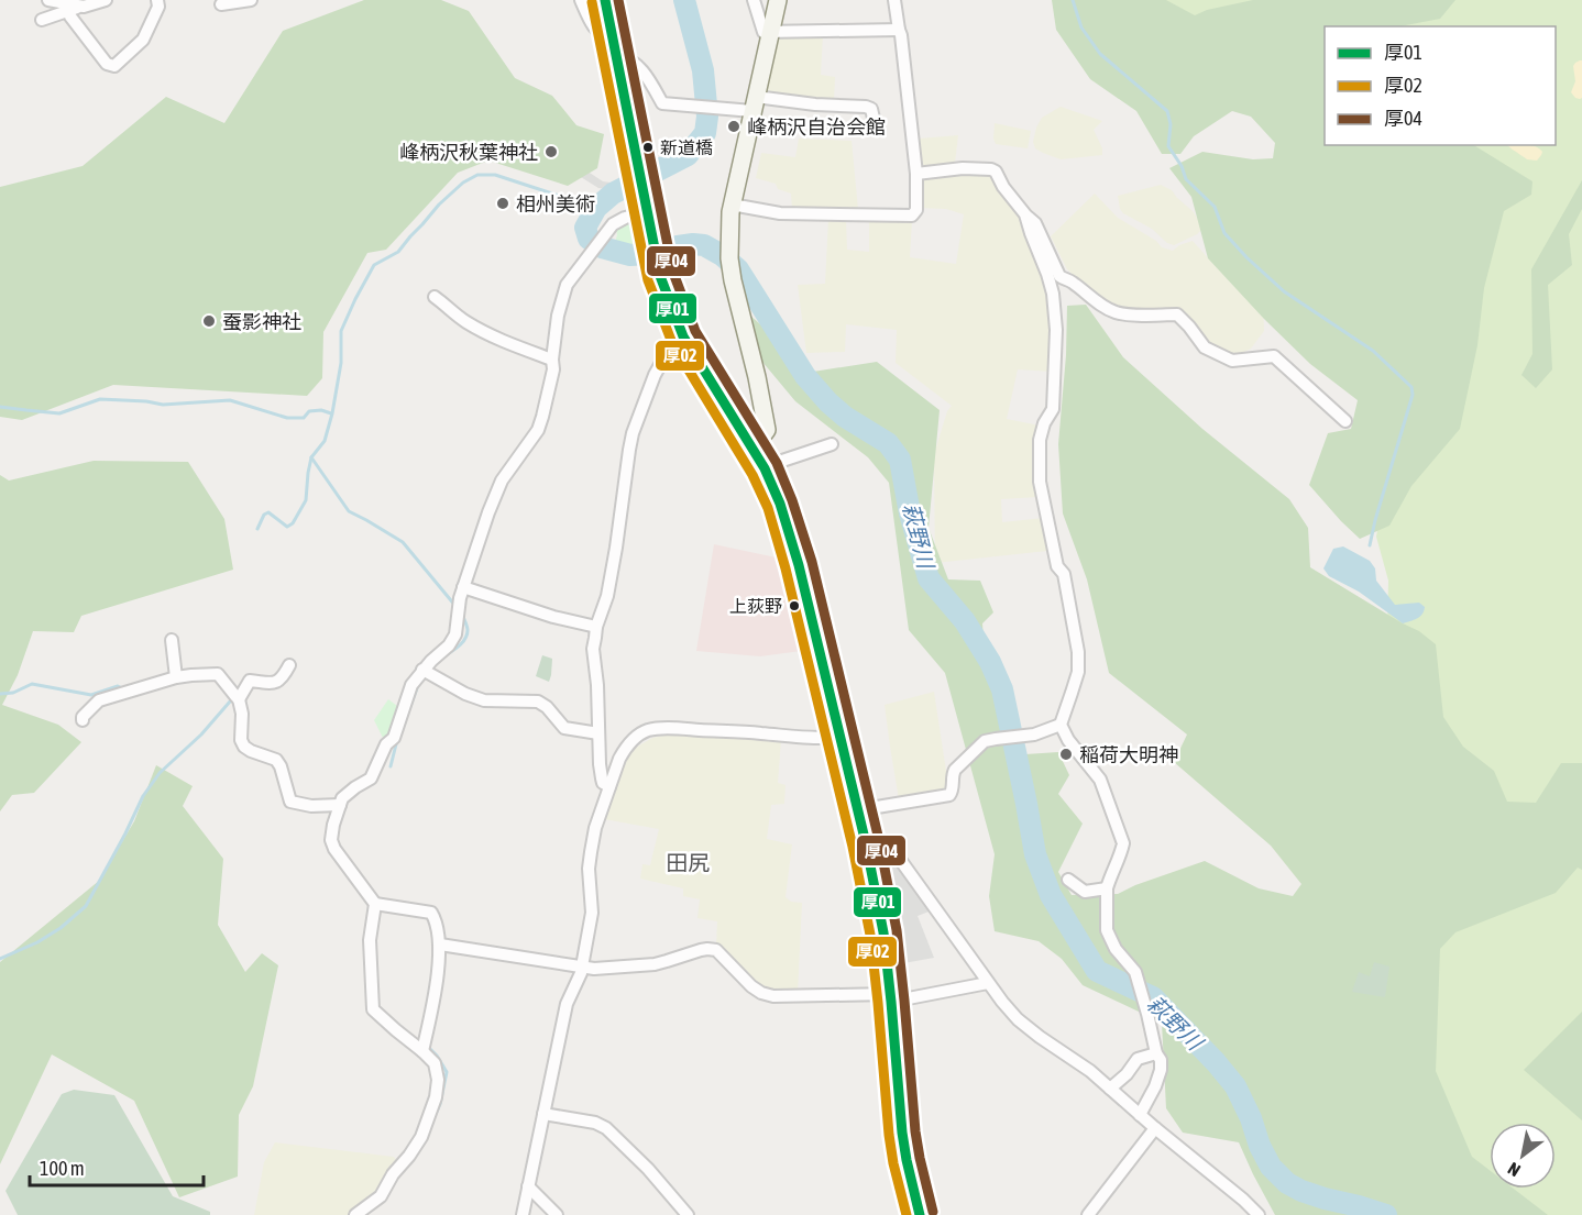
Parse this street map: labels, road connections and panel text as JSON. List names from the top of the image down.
{
  "districts": ["田尻"],
  "water": ["萩野川"],
  "places": [
    "峰柄沢自治会館",
    "新道橋",
    "峰柄沢秋葉神社",
    "相州美術",
    "蚕影神社",
    "上荻野",
    "稲荷大明神"
  ],
  "lines": ["transit line 厚01", "transit line 厚04", "transit line 厚02"],
  "legend": ["厚01", "厚02", "厚04"],
  "scale_bar": "100 m",
  "north": "bottom left"
}
